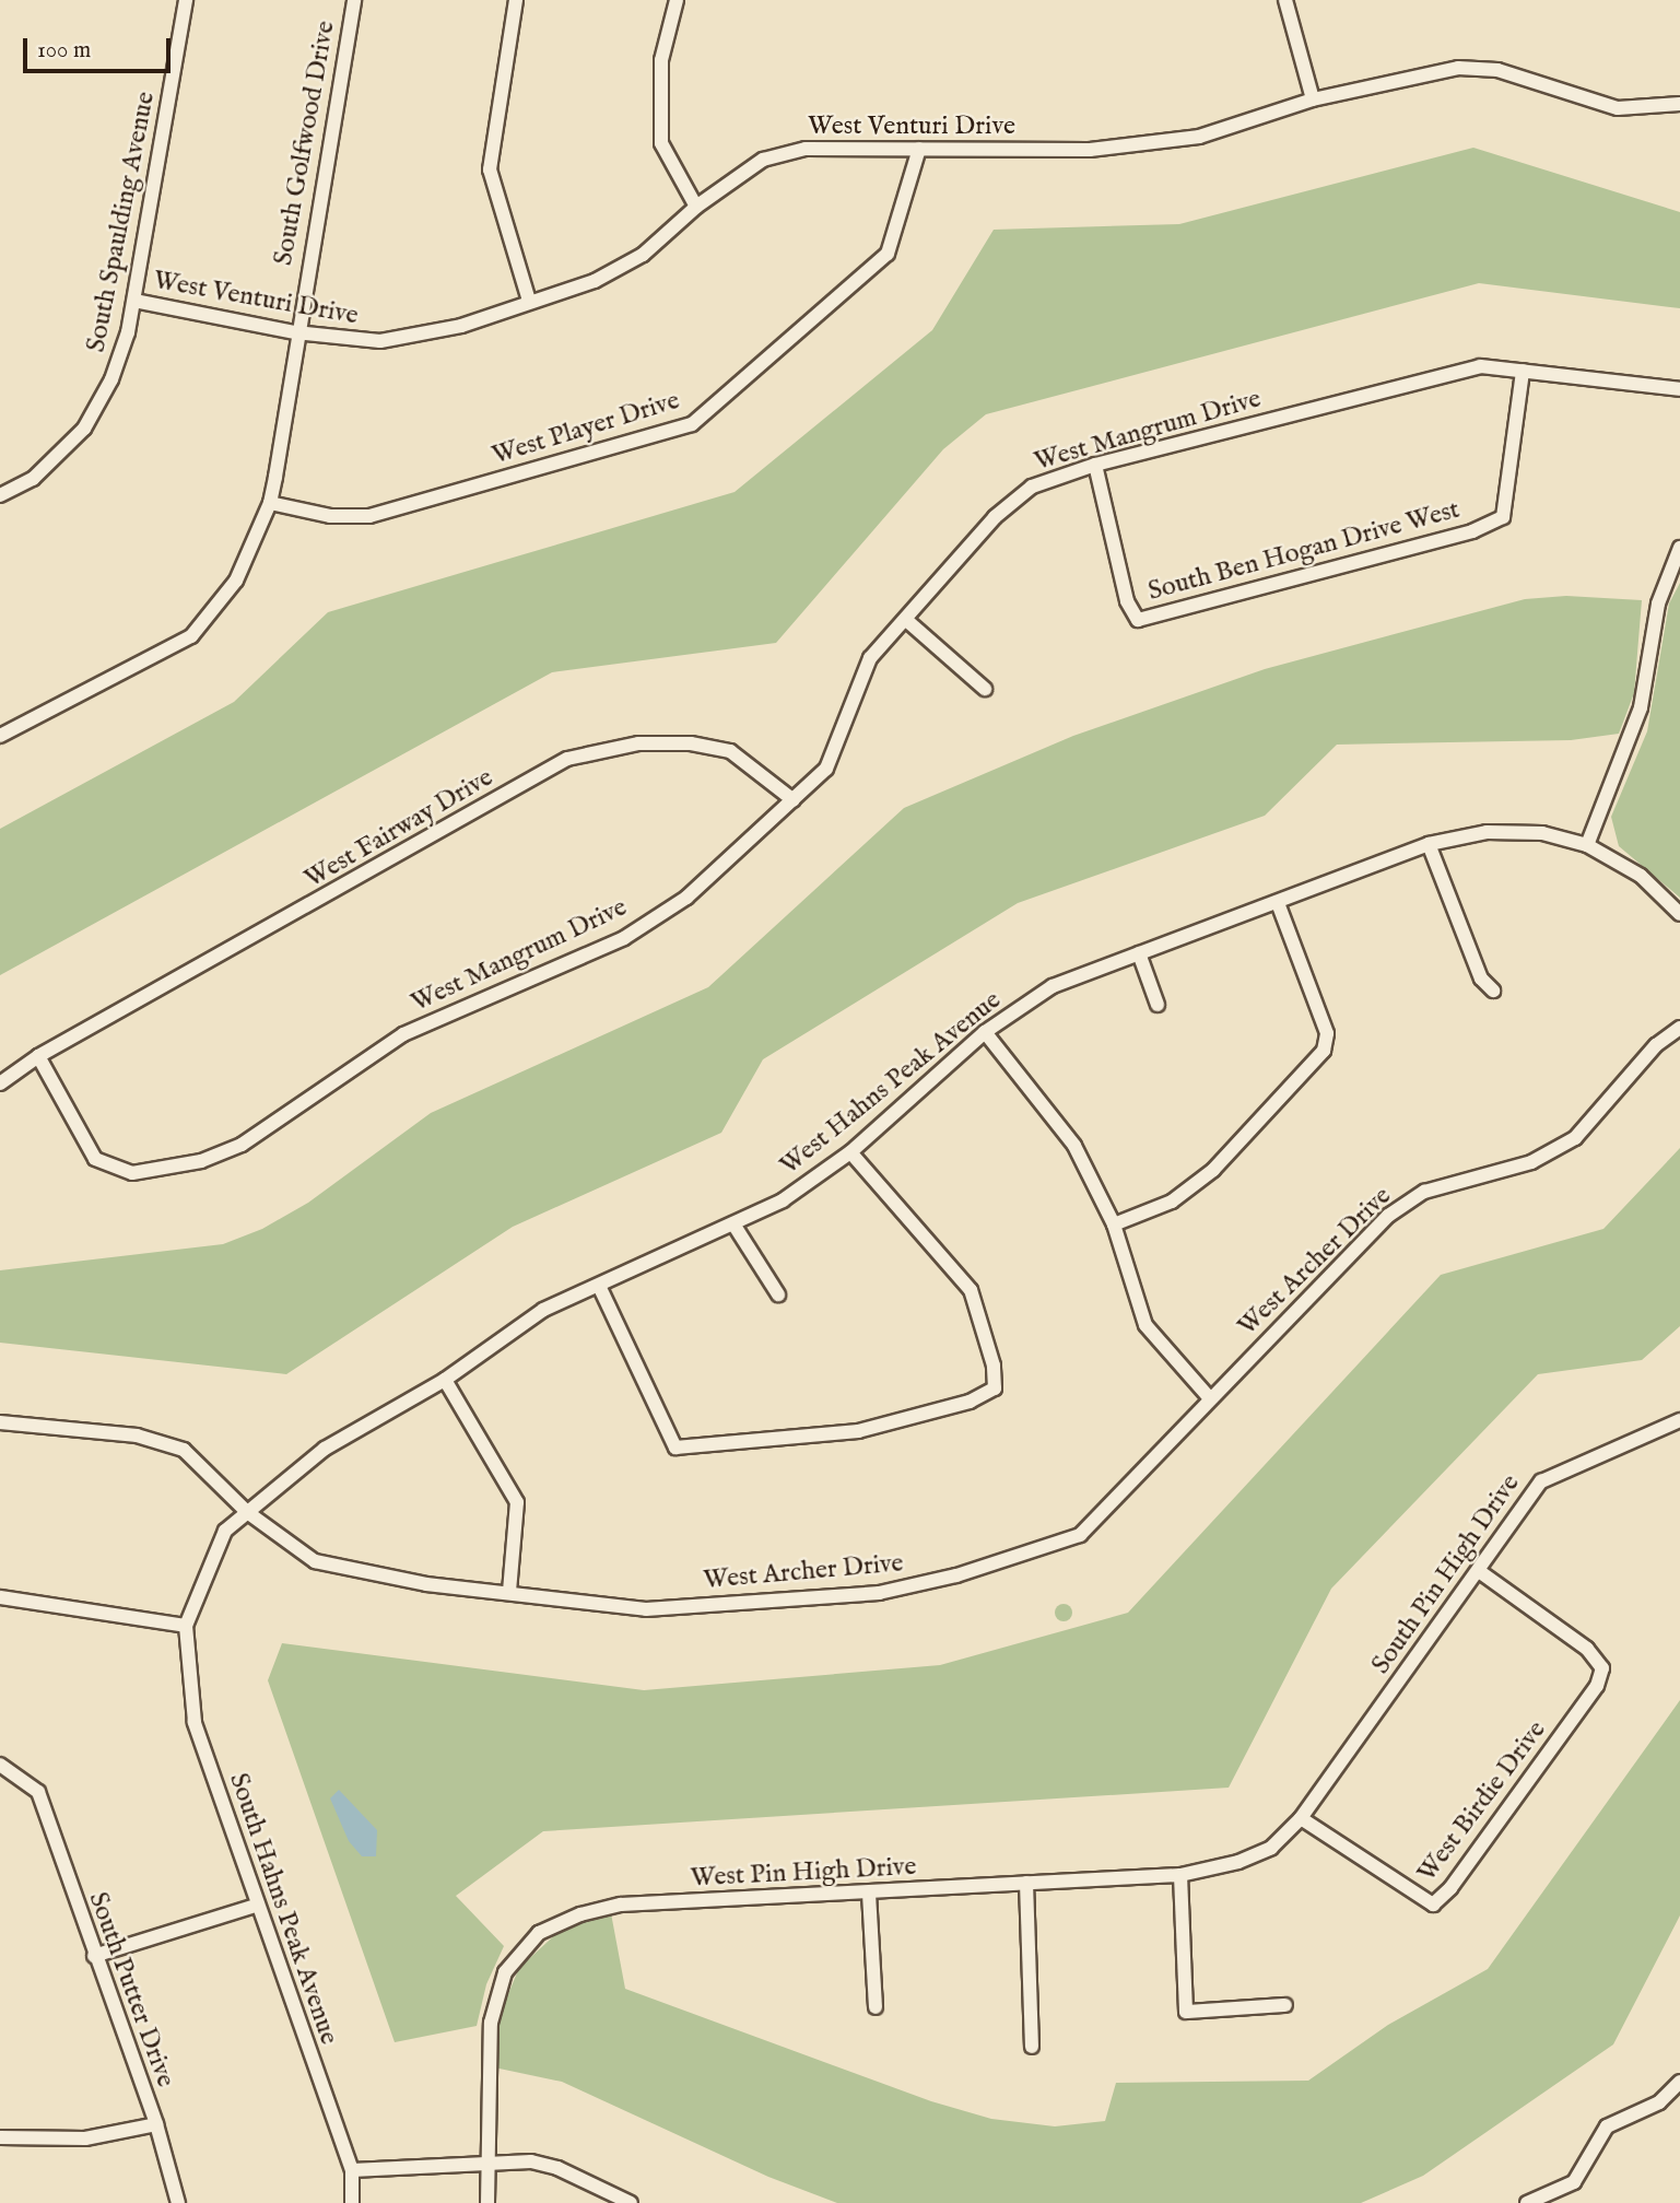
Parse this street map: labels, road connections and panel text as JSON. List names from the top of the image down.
{
  "streets": {
    "street": [
      "West Venturi Drive",
      "South Golfwood Drive",
      "South Spaulding Avenue",
      "West Player Drive",
      "West Mangrum Drive",
      "South Ben Hogan Drive West",
      "West Fairway Drive",
      "West Hahns Peak Avenue",
      "West Archer Drive",
      "South Pin High Drive",
      "West Birdie Drive",
      "West Pin High Drive",
      "South Hahns Peak Avenue",
      "South Putter Drive"
    ]
  },
  "crossings": [
    ["West Venturi Drive", "South Golfwood Drive"],
    ["West Venturi Drive", "South Spaulding Avenue"],
    ["West Venturi Drive", "West Player Drive"],
    ["South Golfwood Drive", "West Player Drive"],
    ["West Mangrum Drive", "South Ben Hogan Drive West"],
    ["West Mangrum Drive", "West Fairway Drive"],
    ["West Hahns Peak Avenue", "West Archer Drive"],
    ["West Hahns Peak Avenue", "South Hahns Peak Avenue"],
    ["South Pin High Drive", "West Birdie Drive"],
    ["South Pin High Drive", "West Pin High Drive"],
    ["West Birdie Drive", "West Pin High Drive"]
  ],
  "scale_bar": "100 m"
}
